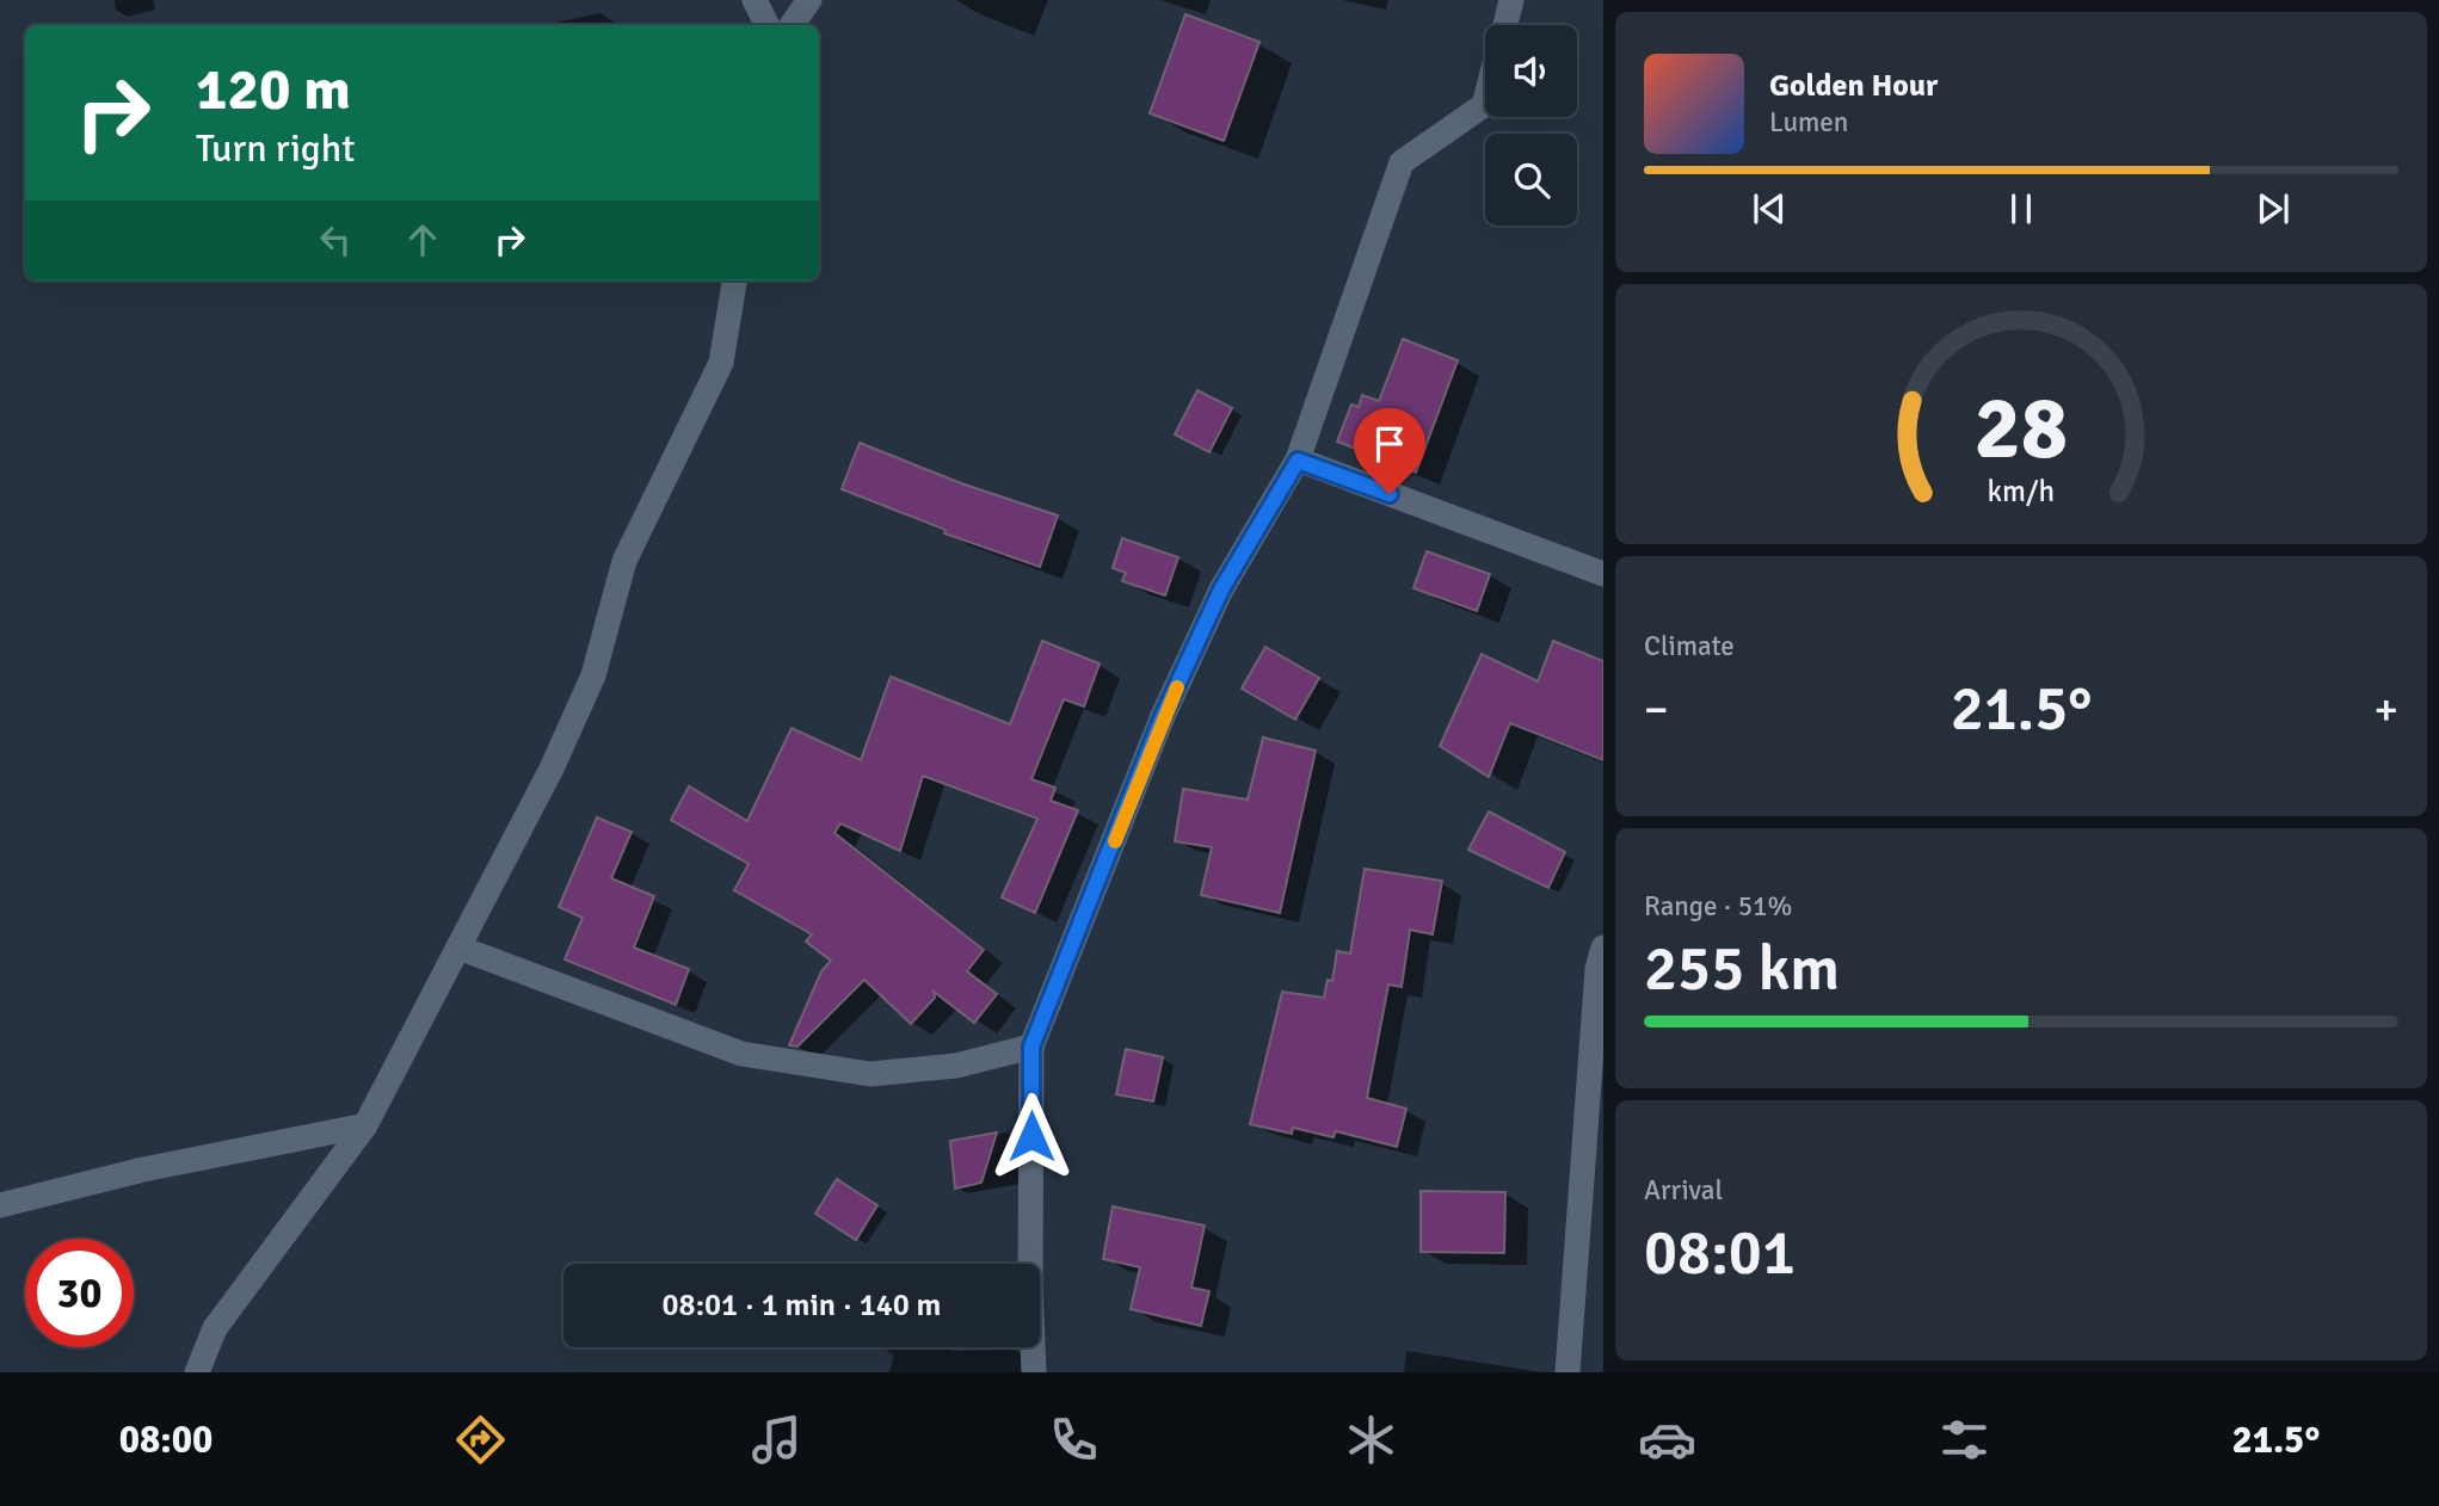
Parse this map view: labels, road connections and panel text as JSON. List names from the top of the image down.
{
  "page": {
    "turn": ["120 m", "Turn right"],
    "song": ["Golden Hour", "Lumen"],
    "tile": [
      "Climate",
      ["Range · 51%", "255 km"],
      ["Arrival", "08:01"]
    ],
    "heat": ["−", "21.5°", "+"],
    "limit": "30",
    "trip": "08:01 · 1 min · 140 m",
    "tabs": ["08:00", "21.5°"],
    "gauge": ["28", "km/h"]
  }
}
